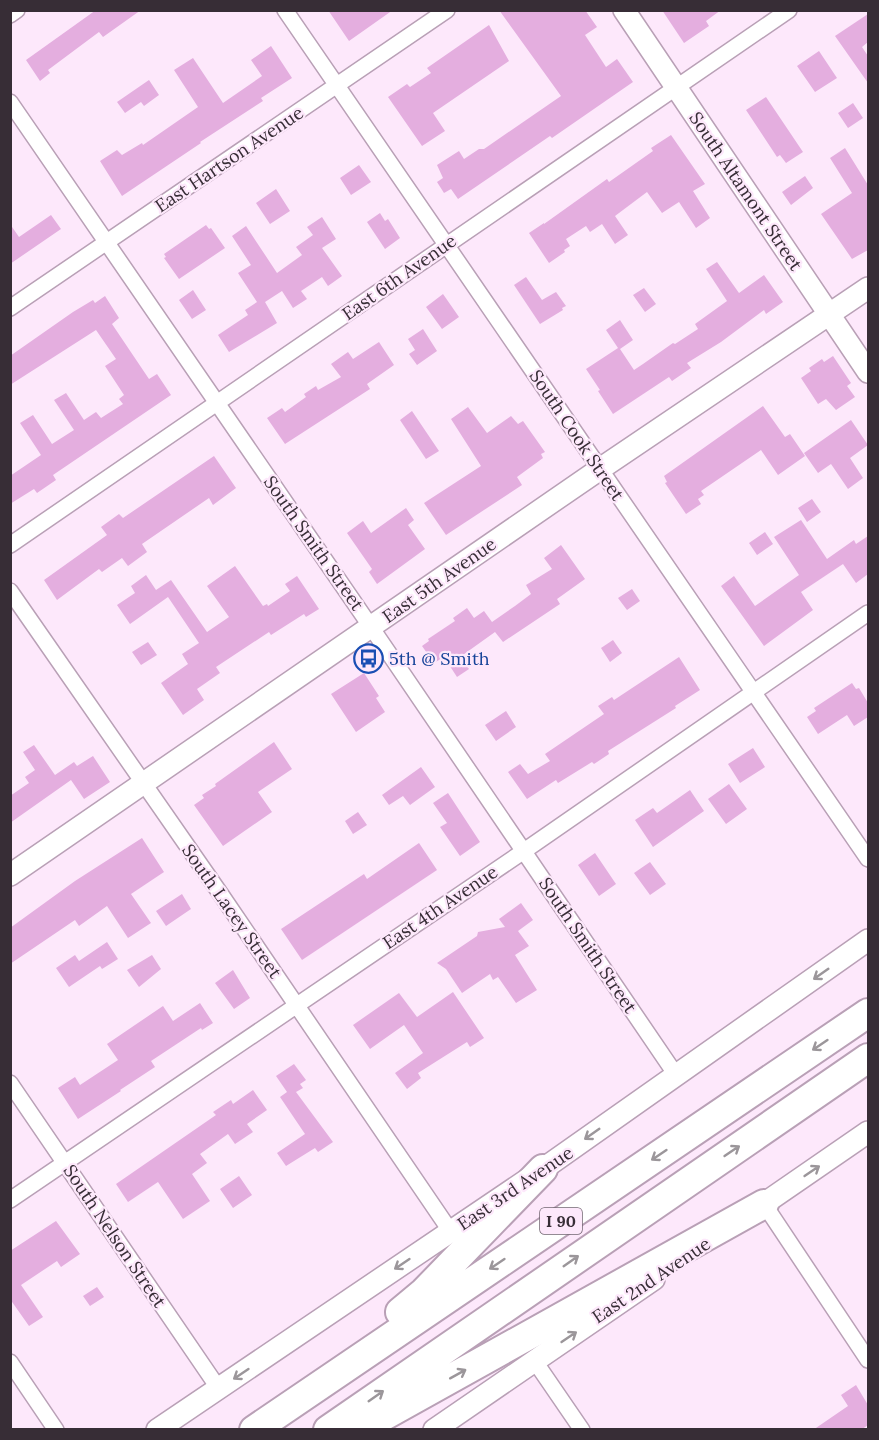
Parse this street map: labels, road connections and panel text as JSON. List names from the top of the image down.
{
  "streets": {
    "highway": ["I 90"],
    "street": [
      "East Hartson Avenue",
      "South Altamont Street",
      "East 6th Avenue",
      "South Cook Street",
      "South Smith Street",
      "East 5th Avenue",
      "East 4th Avenue",
      "South Lacey Street",
      "East 3rd Avenue",
      "South Nelson Street",
      "East 2nd Avenue"
    ]
  },
  "crossings": [
    ["East Hartson Avenue", "South Cook Street"],
    ["East Hartson Avenue", "South Smith Street"],
    ["South Altamont Street", "East 6th Avenue"],
    ["South Altamont Street", "East 5th Avenue"],
    ["East 6th Avenue", "South Cook Street"],
    ["East 6th Avenue", "South Smith Street"],
    ["South Cook Street", "East 5th Avenue"],
    ["South Cook Street", "East 4th Avenue"],
    ["South Smith Street", "East 5th Avenue"],
    ["South Smith Street", "East 4th Avenue"],
    ["South Smith Street", "East 3rd Avenue"],
    ["East 5th Avenue", "South Lacey Street"],
    ["East 4th Avenue", "South Lacey Street"],
    ["East 4th Avenue", "South Nelson Street"],
    ["South Lacey Street", "East 3rd Avenue"],
    ["East 3rd Avenue", "South Nelson Street"]
  ],
  "one_way": ["East 3rd Avenue", "East 2nd Avenue"],
  "places": {
    "bus stop": ["5th @ Smith"]
  }
}
